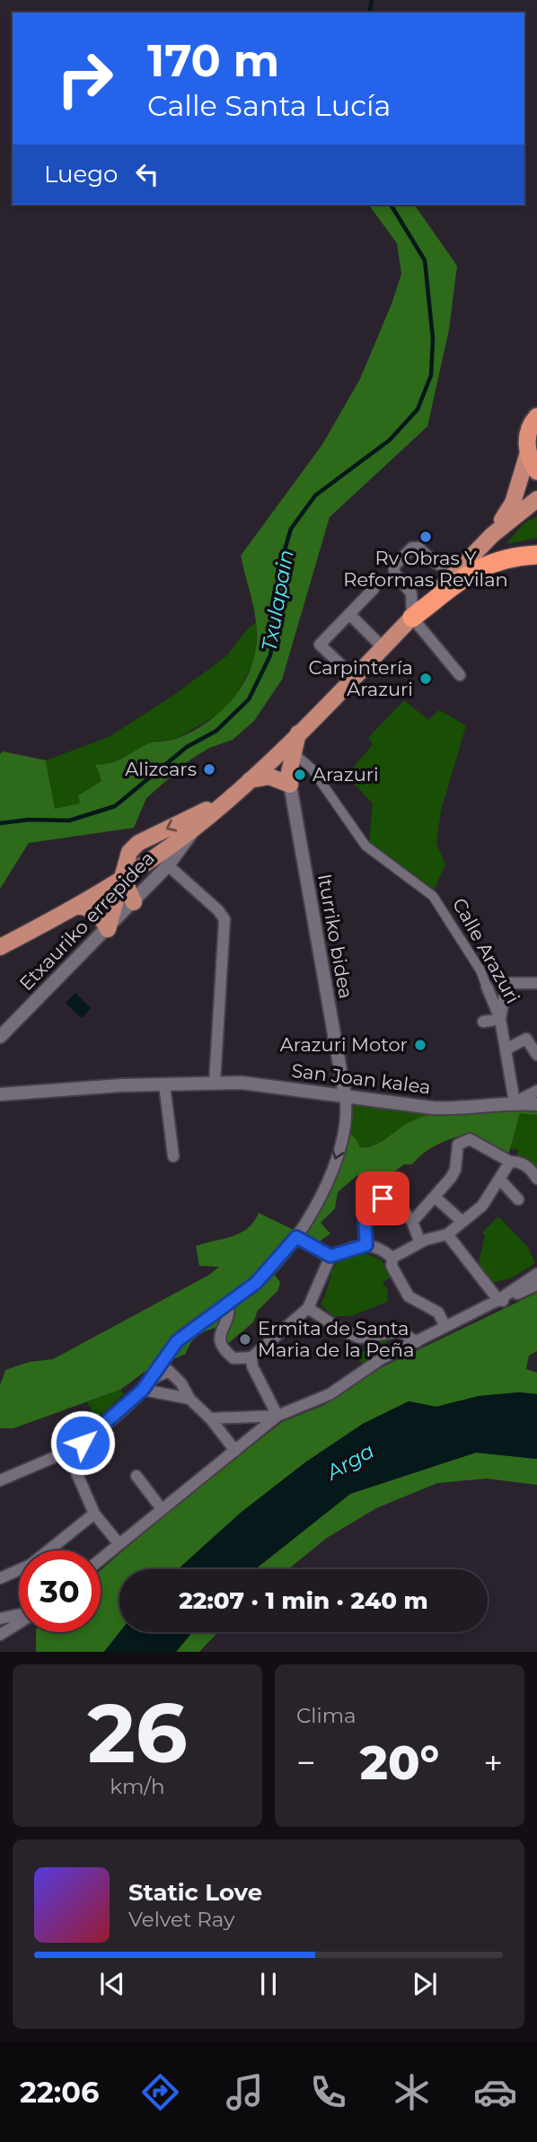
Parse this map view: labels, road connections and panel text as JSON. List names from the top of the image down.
{
  "streets": {
    "street": [
      "Etxauriko errepidea",
      "Iturriko bidea",
      "Calle Arazuri",
      "San Joan kalea"
    ]
  },
  "crossings": [
    ["Iturriko bidea", "San Joan kalea"]
  ],
  "water": ["Txulapain", "Arga"],
  "places": [
    "Rv Obras Y Reformas Revilan",
    "Carpintería Arazuri",
    "Alizcars",
    "Arazuri",
    "Arazuri Motor",
    "Ermita de Santa Maria de la Peña"
  ],
  "page": {
    "turn": ["170 m", "Calle Santa Lucía"],
    "then": "Luego",
    "limit": "30",
    "trip": "22:07 · 1 min · 240 m",
    "tile": [
      ["26", "km/h"],
      "Clima"
    ],
    "heat": ["−", "20°", "+"],
    "song": ["Static Love", "Velvet Ray"],
    "tabs": "22:06"
  }
}
